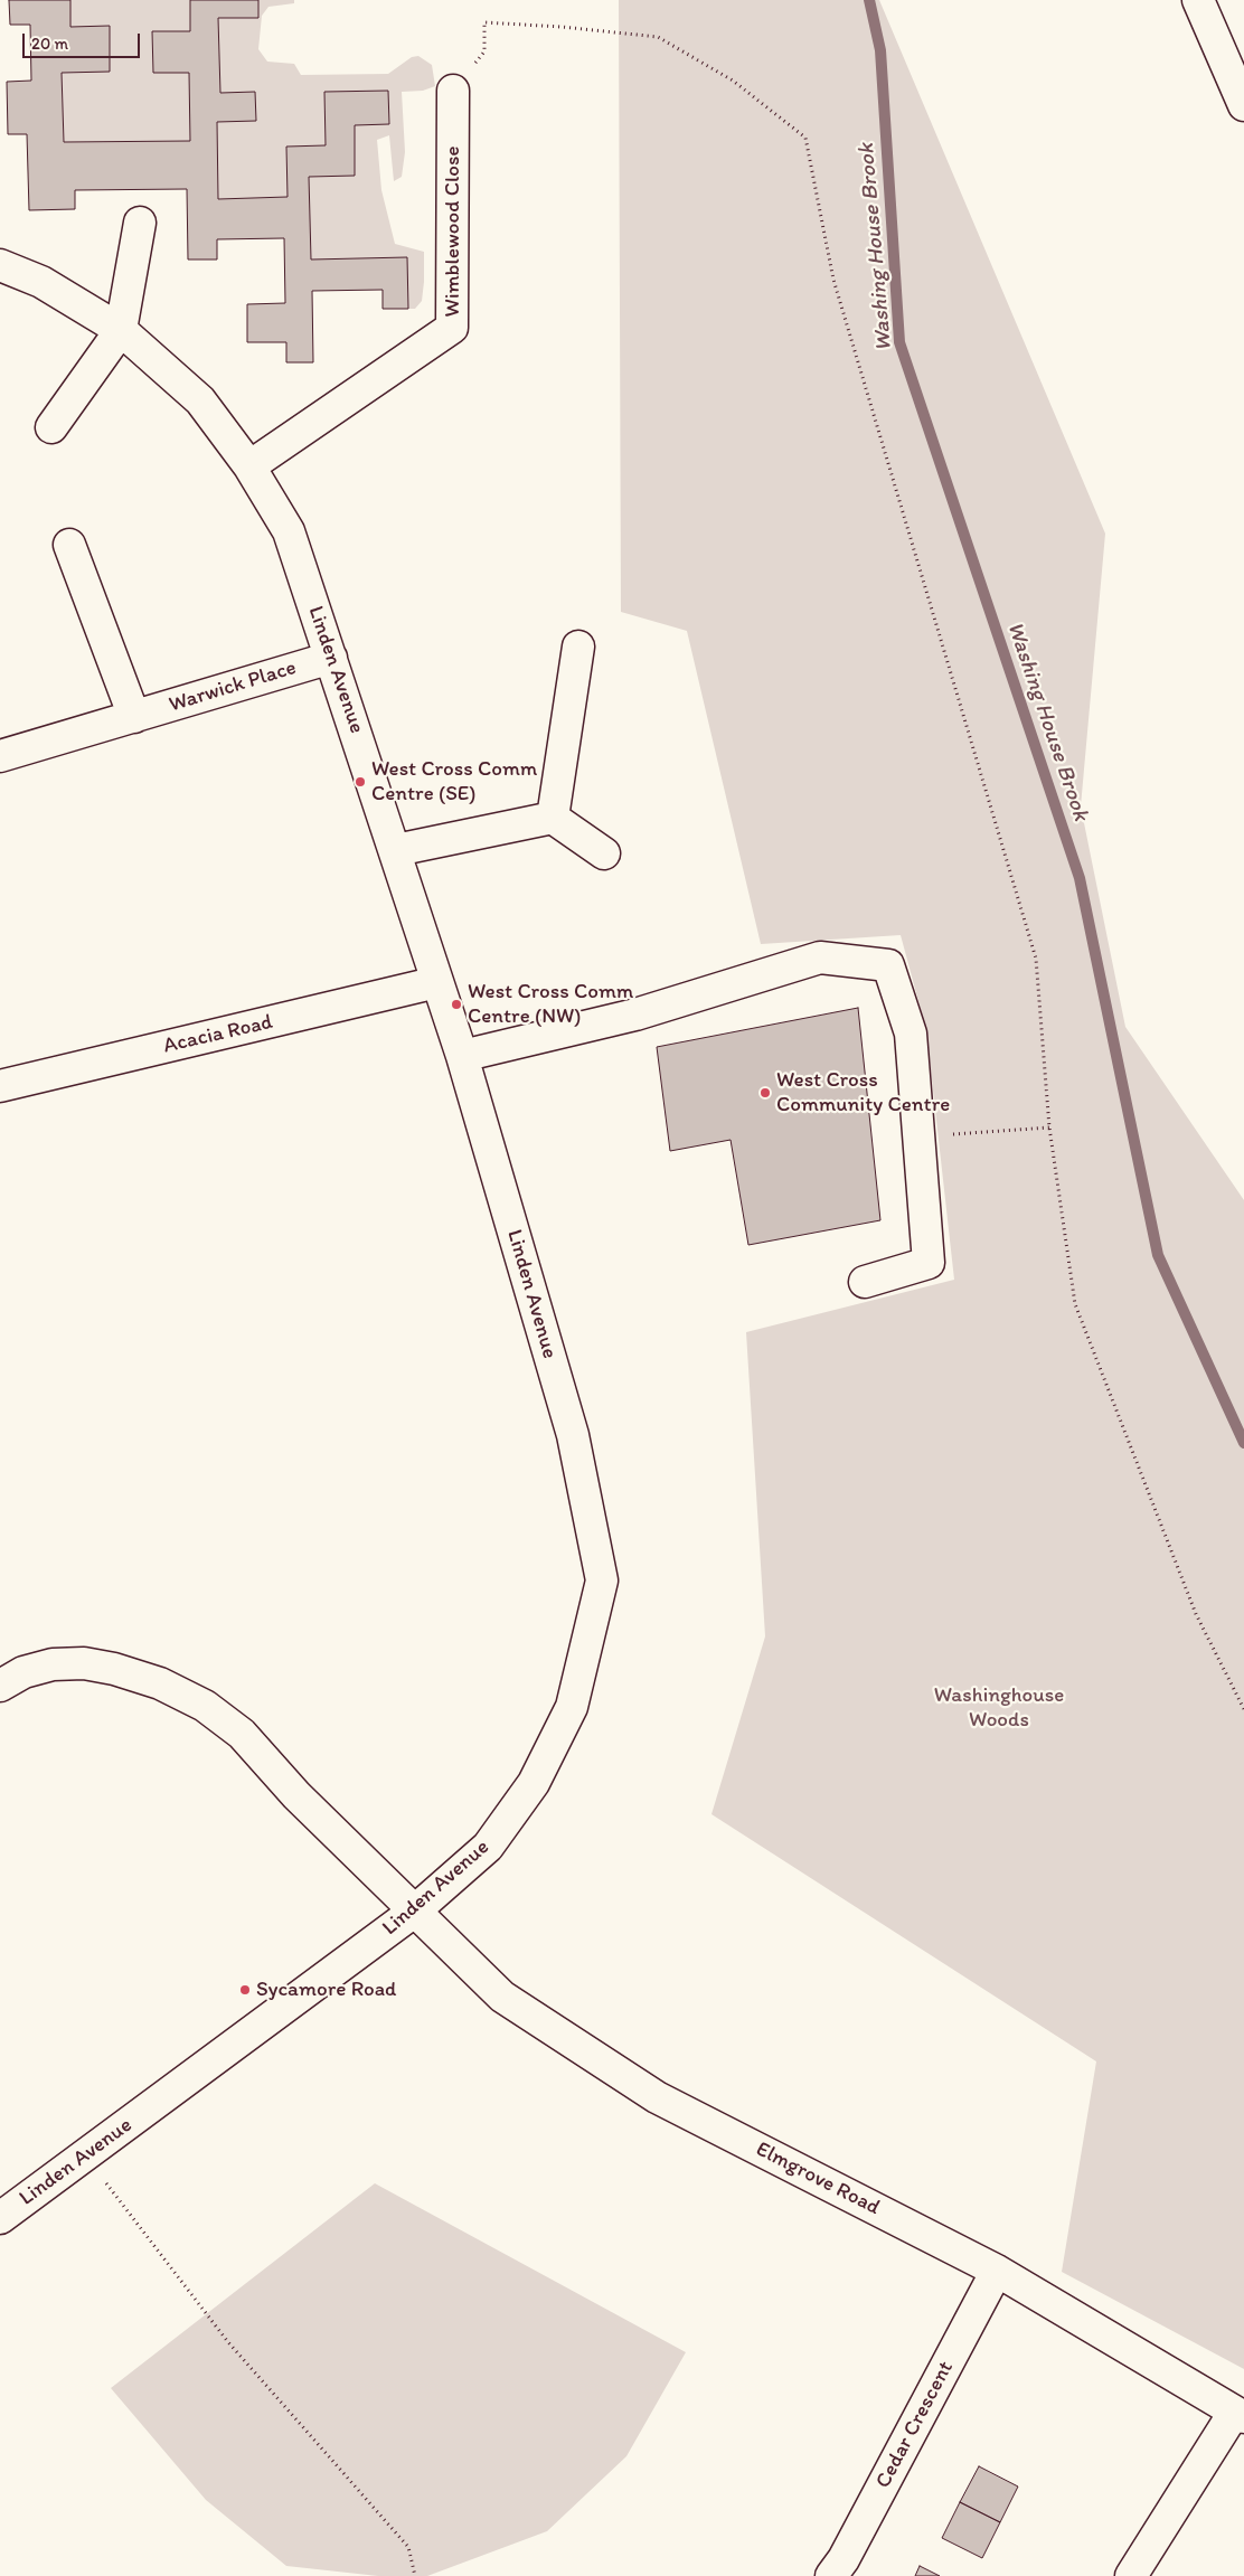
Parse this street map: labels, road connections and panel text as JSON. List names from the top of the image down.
{
  "streets": {
    "street": [
      "Wimblewood Close",
      "Linden Avenue",
      "Warwick Place",
      "Acacia Road",
      "Elmgrove Road",
      "Cedar Crescent"
    ]
  },
  "crossings": [
    ["Wimblewood Close", "Linden Avenue"],
    ["Linden Avenue", "Warwick Place"],
    ["Linden Avenue", "Acacia Road"],
    ["Linden Avenue", "Elmgrove Road"],
    ["Elmgrove Road", "Cedar Crescent"]
  ],
  "water": ["Washing House Brook"],
  "parks": ["Washinghouse Woods"],
  "places": [
    "West Cross Comm Centre (SE)",
    "West Cross Comm Centre (NW)",
    "West Cross Community Centre",
    "Sycamore Road"
  ],
  "scale_bar": "20 m"
}
